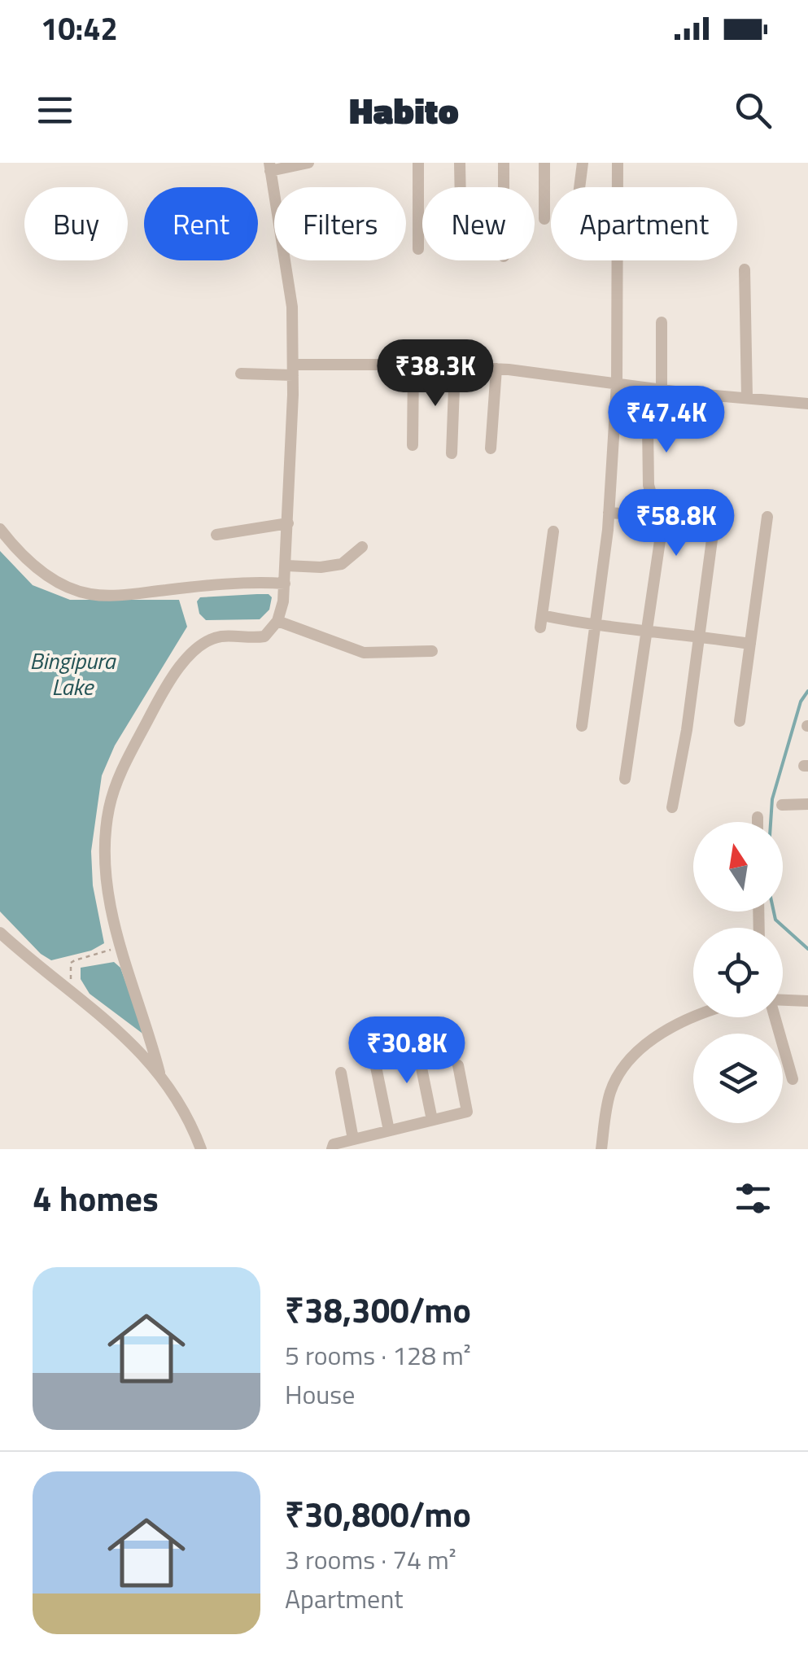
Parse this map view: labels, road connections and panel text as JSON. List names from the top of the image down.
{
  "water": ["Bingipura Lake"],
  "north": "top",
  "page": {
    "status": "10:42",
    "header": "Habito",
    "chip": [
      "Buy",
      "Rent",
      "Filters",
      "New",
      "Apartment"
    ],
    "price": [
      "₹38.3K",
      "₹47.4K",
      "₹58.8K",
      "₹30.8K"
    ],
    "heading": "4 homes",
    "list": [
      {
        "name": "₹38,300/mo",
        "note": "5 rooms · 128 m² · House"
      },
      {
        "name": "₹30,800/mo",
        "note": "3 rooms · 74 m² · Apartment"
      }
    ]
  }
}
